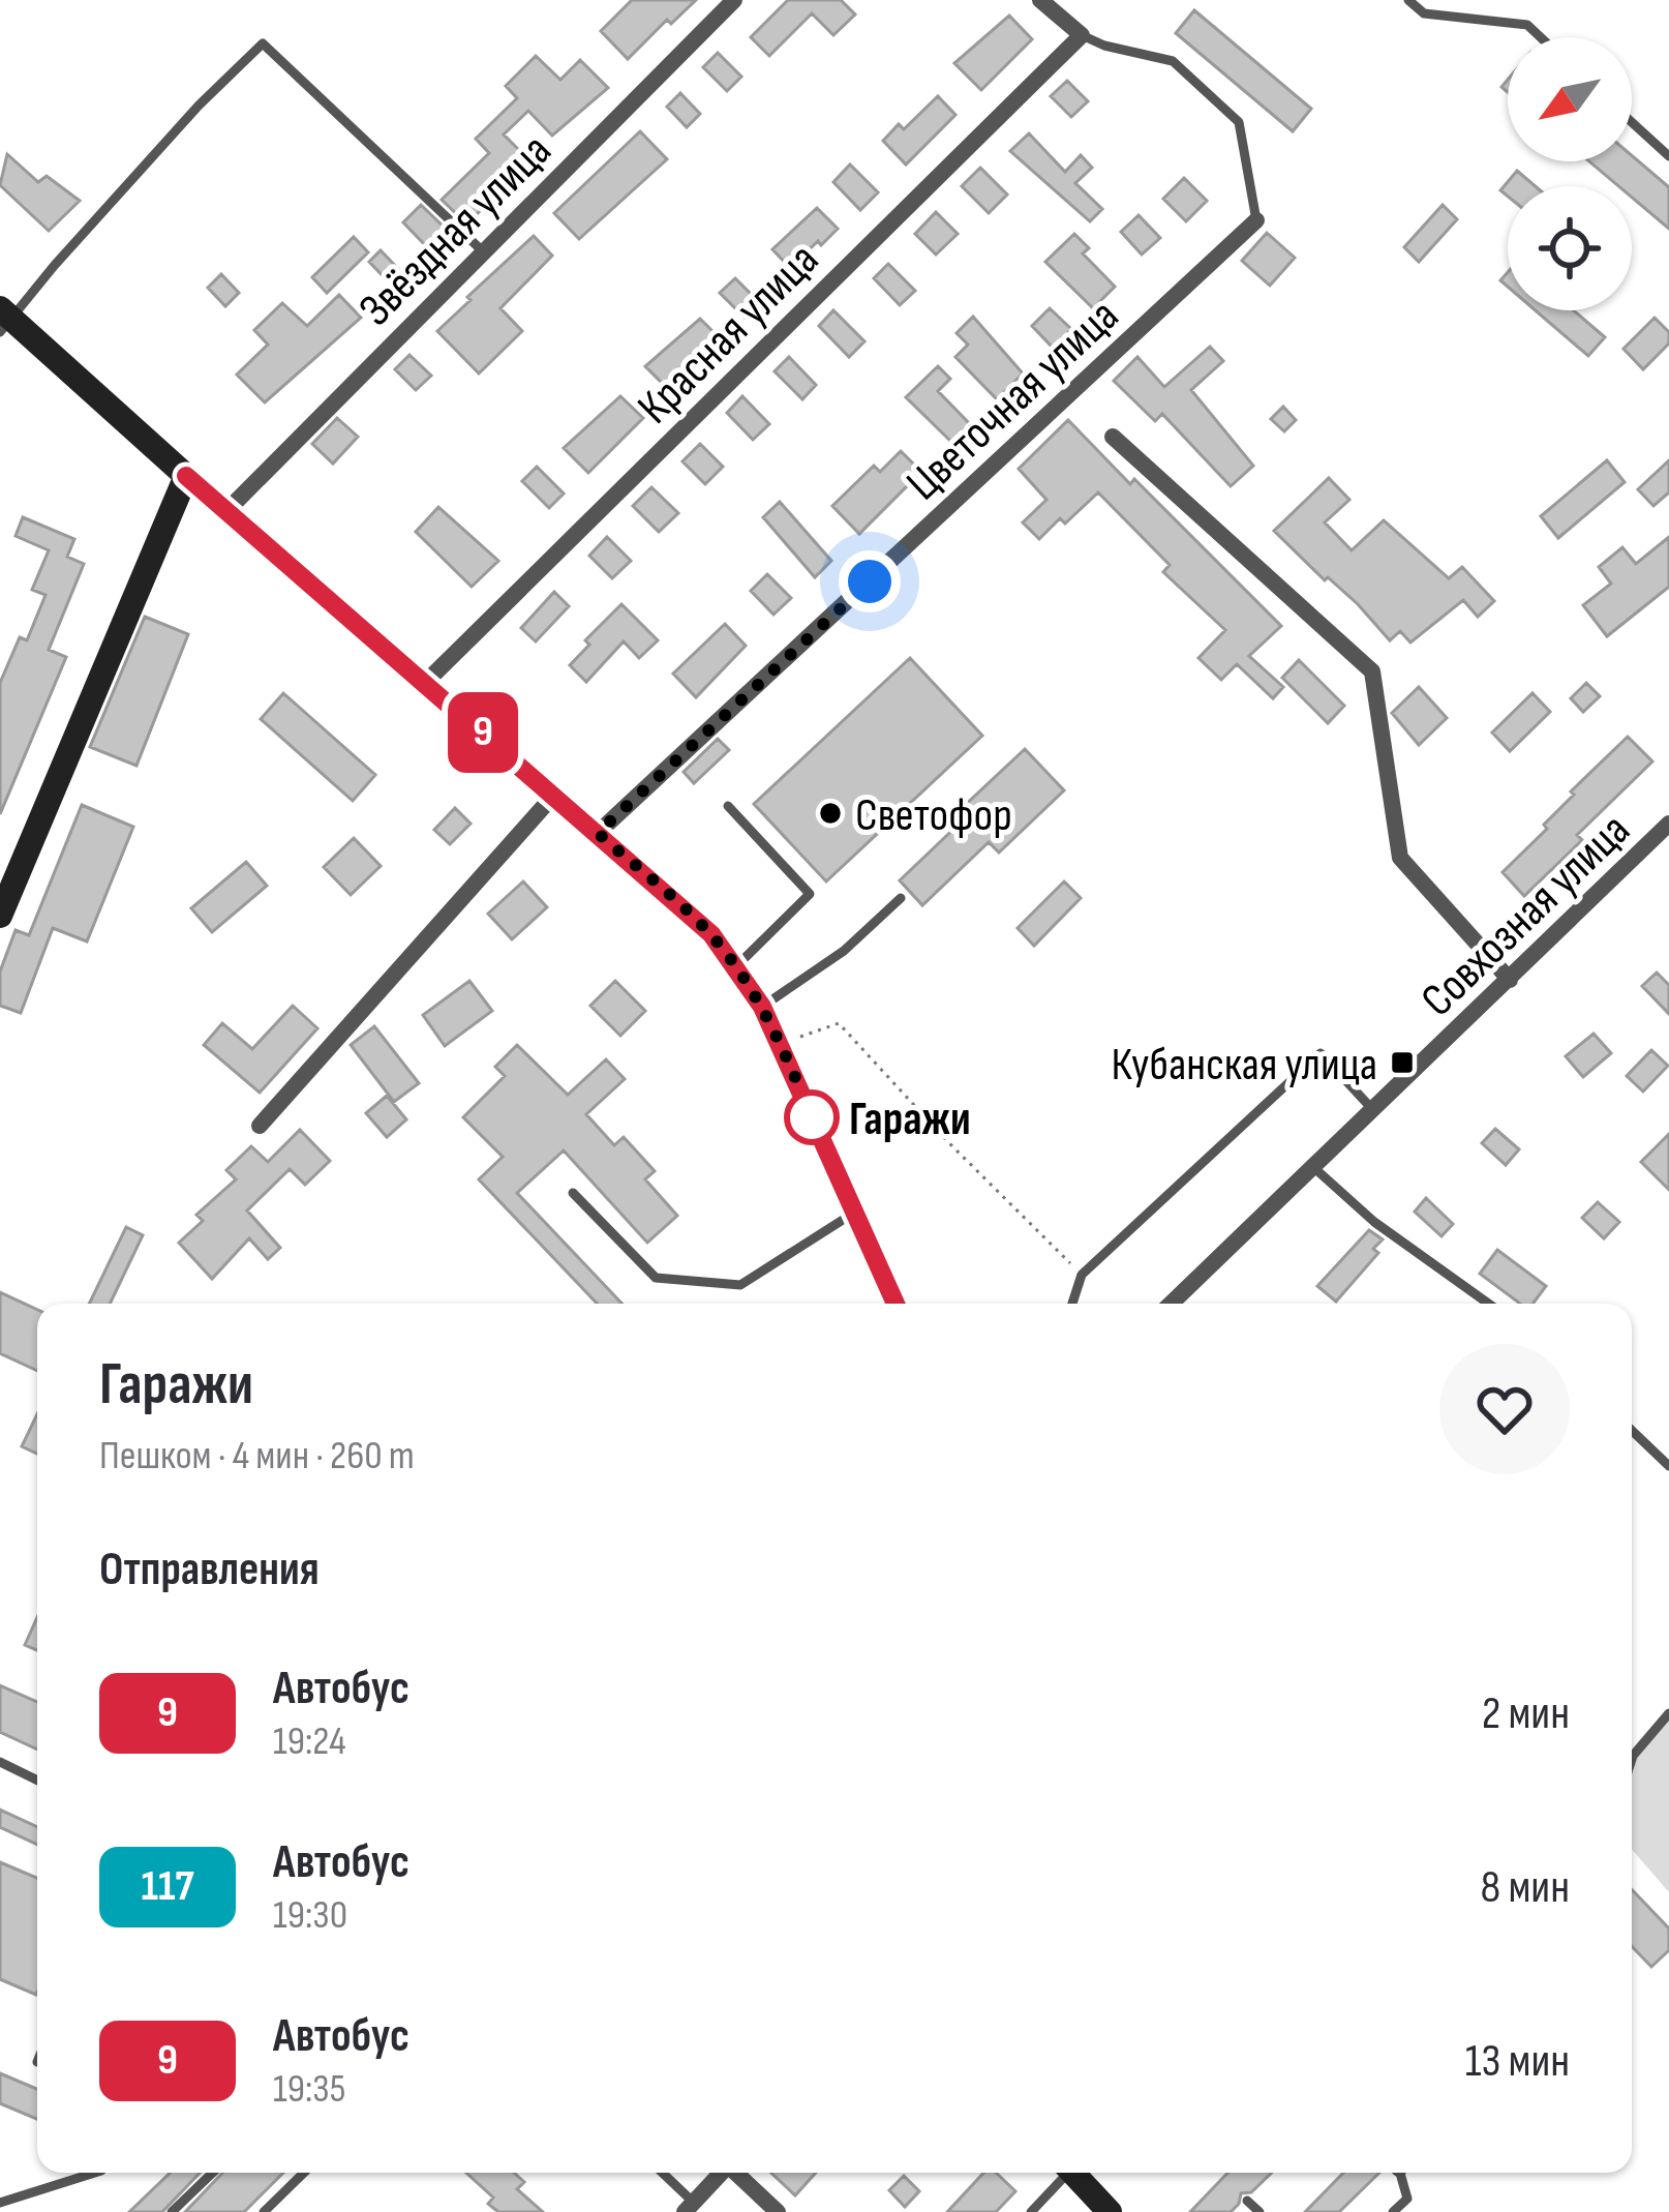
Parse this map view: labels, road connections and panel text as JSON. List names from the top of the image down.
{
  "streets": {
    "street": [
      "Звёздная улица",
      "Красная улица",
      "Цветочная улица",
      "Совхозная улица"
    ]
  },
  "places": {
    "other": ["Светофор", "Гаражи"],
    "transit": ["Кубанская улица"]
  },
  "lines": ["bus line 9"],
  "north": "bottom left",
  "page": {
    "on_map": "9",
    "heading": [
      ["Гаражи", "Пешком · 4 мин · 260 m"],
      "Отправления"
    ],
    "list": [
      {
        "mark": "9",
        "name": "Автобус",
        "note": "19:24",
        "value": "2 мин"
      },
      {
        "mark": "117",
        "name": "Автобус",
        "note": "19:30",
        "value": "8 мин"
      },
      {
        "mark": "9",
        "name": "Автобус",
        "note": "19:35",
        "value": "13 мин"
      }
    ]
  }
}
